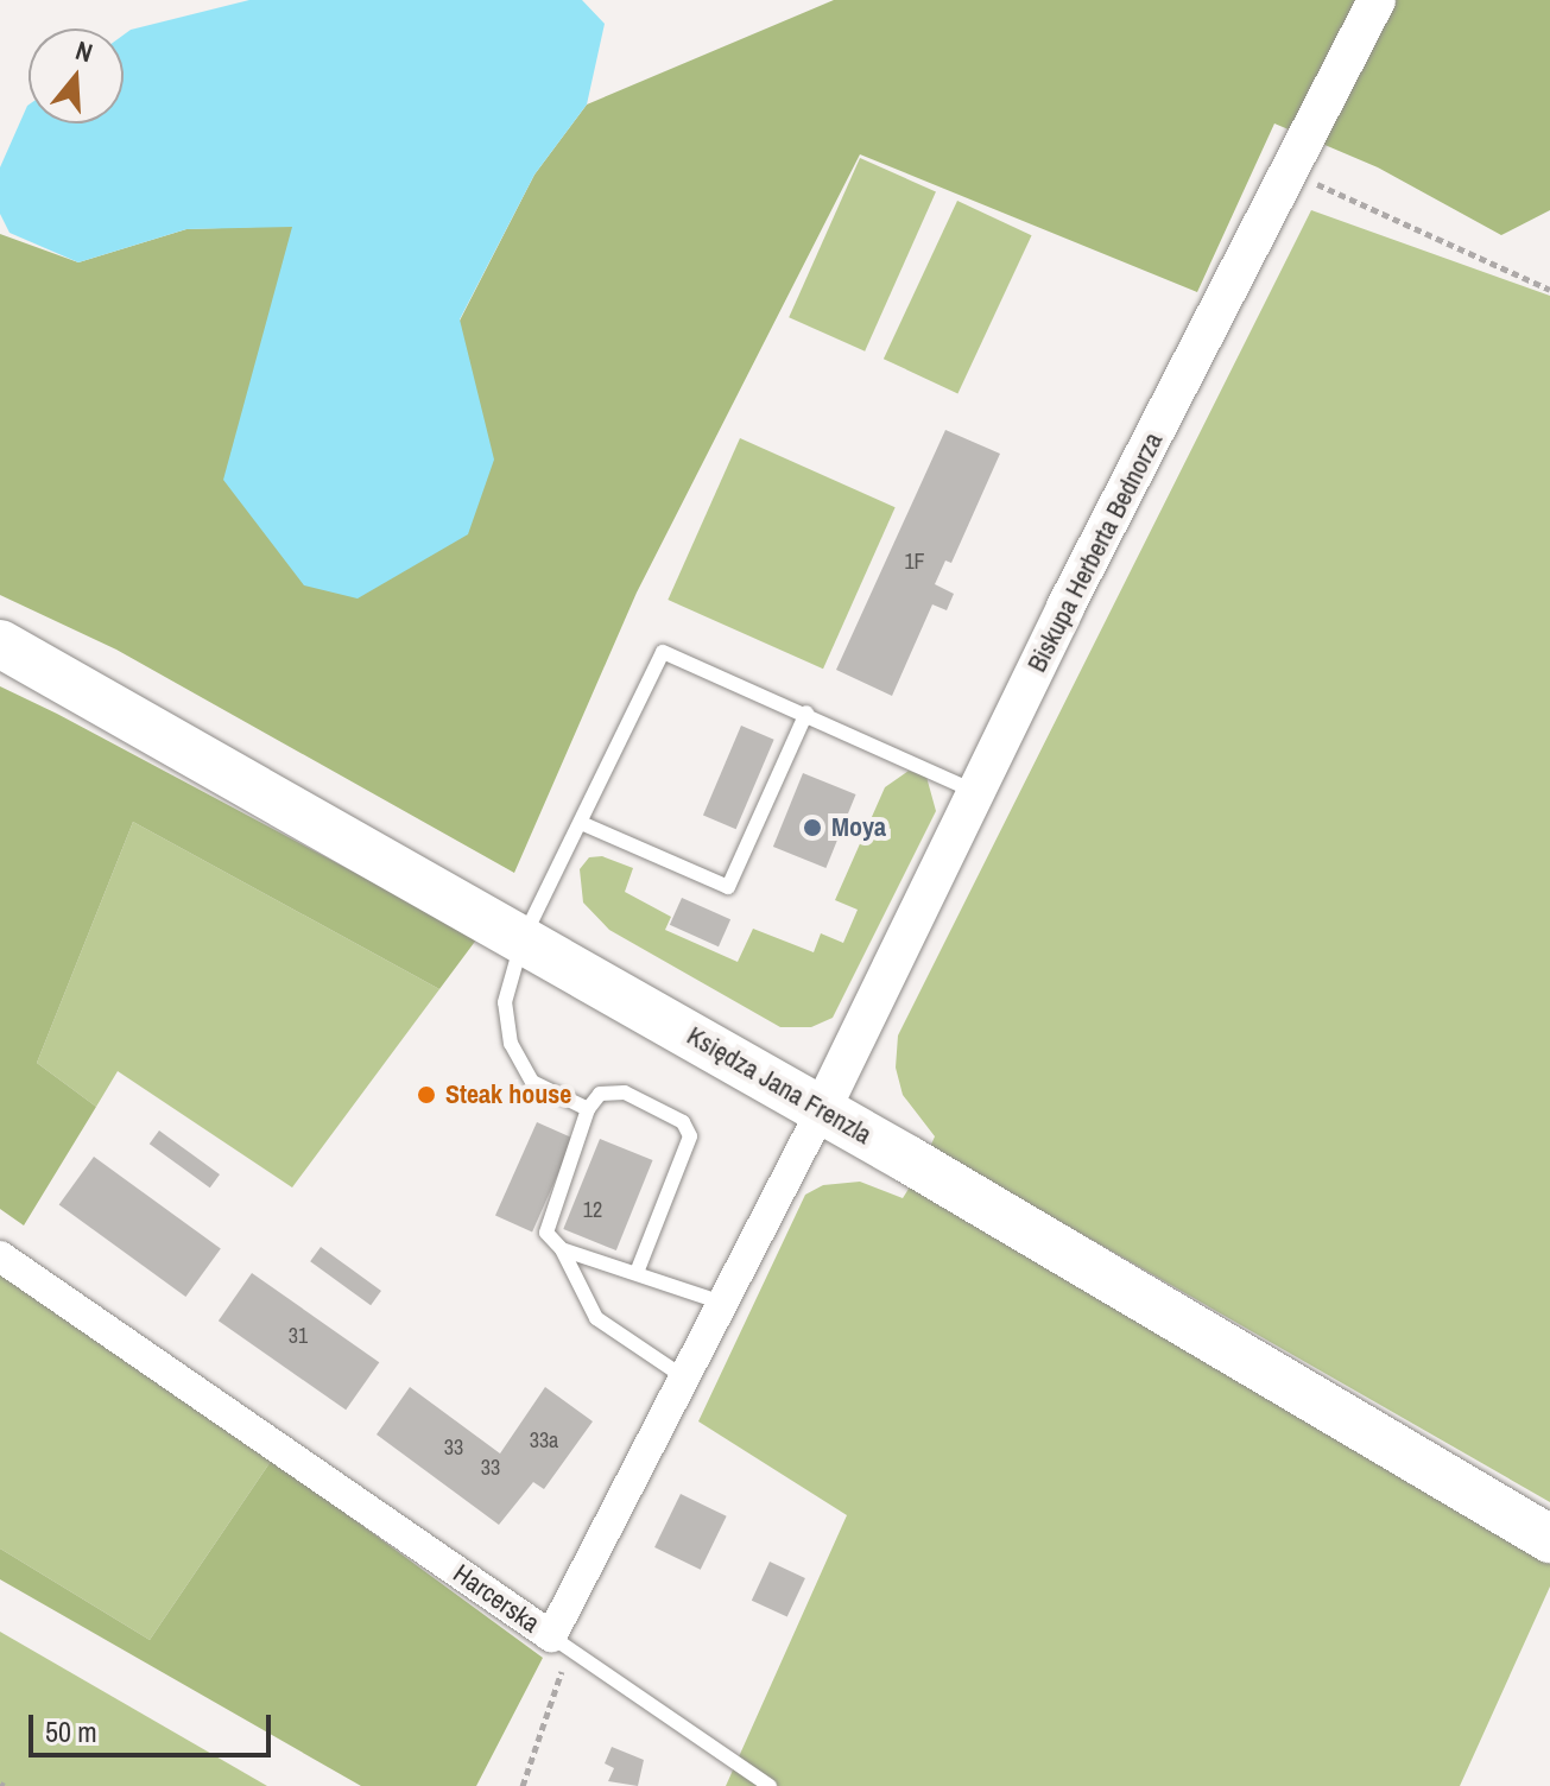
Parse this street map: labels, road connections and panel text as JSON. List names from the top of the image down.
{
  "streets": {
    "main road": ["Księdza Jana Frenzla"],
    "street": ["Biskupa Herberta Bednorza", "Harcerska"]
  },
  "crossings": [
    ["Biskupa Herberta Bednorza", "Księdza Jana Frenzla"],
    ["Biskupa Herberta Bednorza", "Harcerska"],
    ["Księdza Jana Frenzla", "Harcerska"]
  ],
  "places": ["Moya", "Steak house"],
  "house_numbers": [
    "1F",
    "12",
    "31",
    "33a",
    "33",
    "33"
  ],
  "scale_bar": "50 m",
  "north": "top"
}
